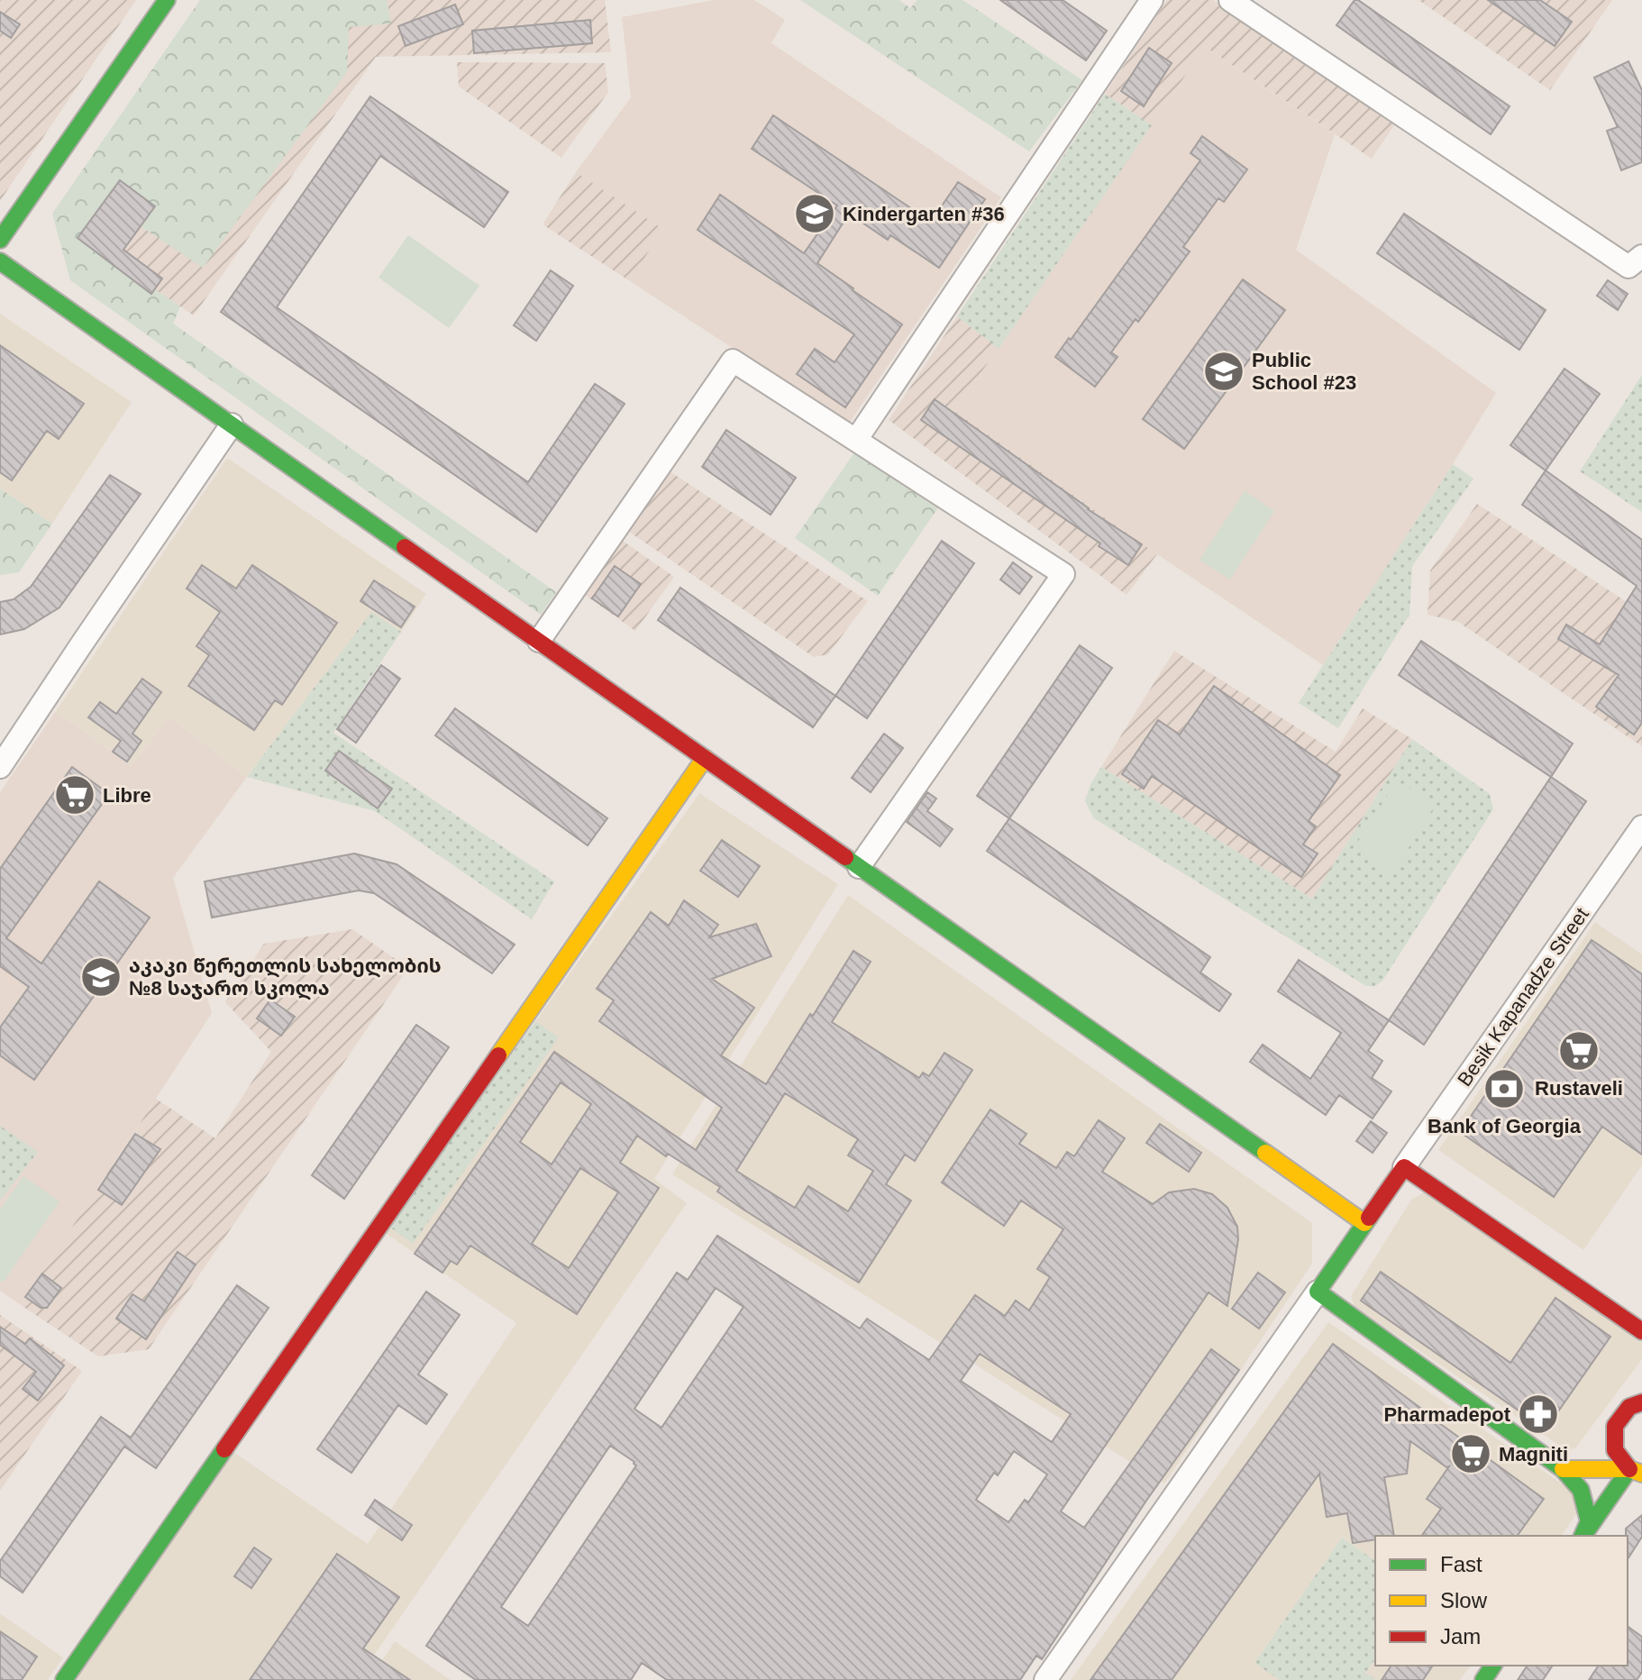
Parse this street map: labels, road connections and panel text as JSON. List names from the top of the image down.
{
  "streets": {
    "street": ["Besik Kapanadze Street"]
  },
  "places": {
    "school or university": ["Kindergarten #36", "Public School #23", "აკაკი წერეთლის სახელობის №8 საჯარო სკოლა"],
    "supermarket": ["Libre", "Rustaveli", "Magniti"],
    "bank": ["Bank of Georgia"],
    "pharmacy": ["Pharmadepot"]
  },
  "legend": ["Fast", "Slow", "Jam"]
}
